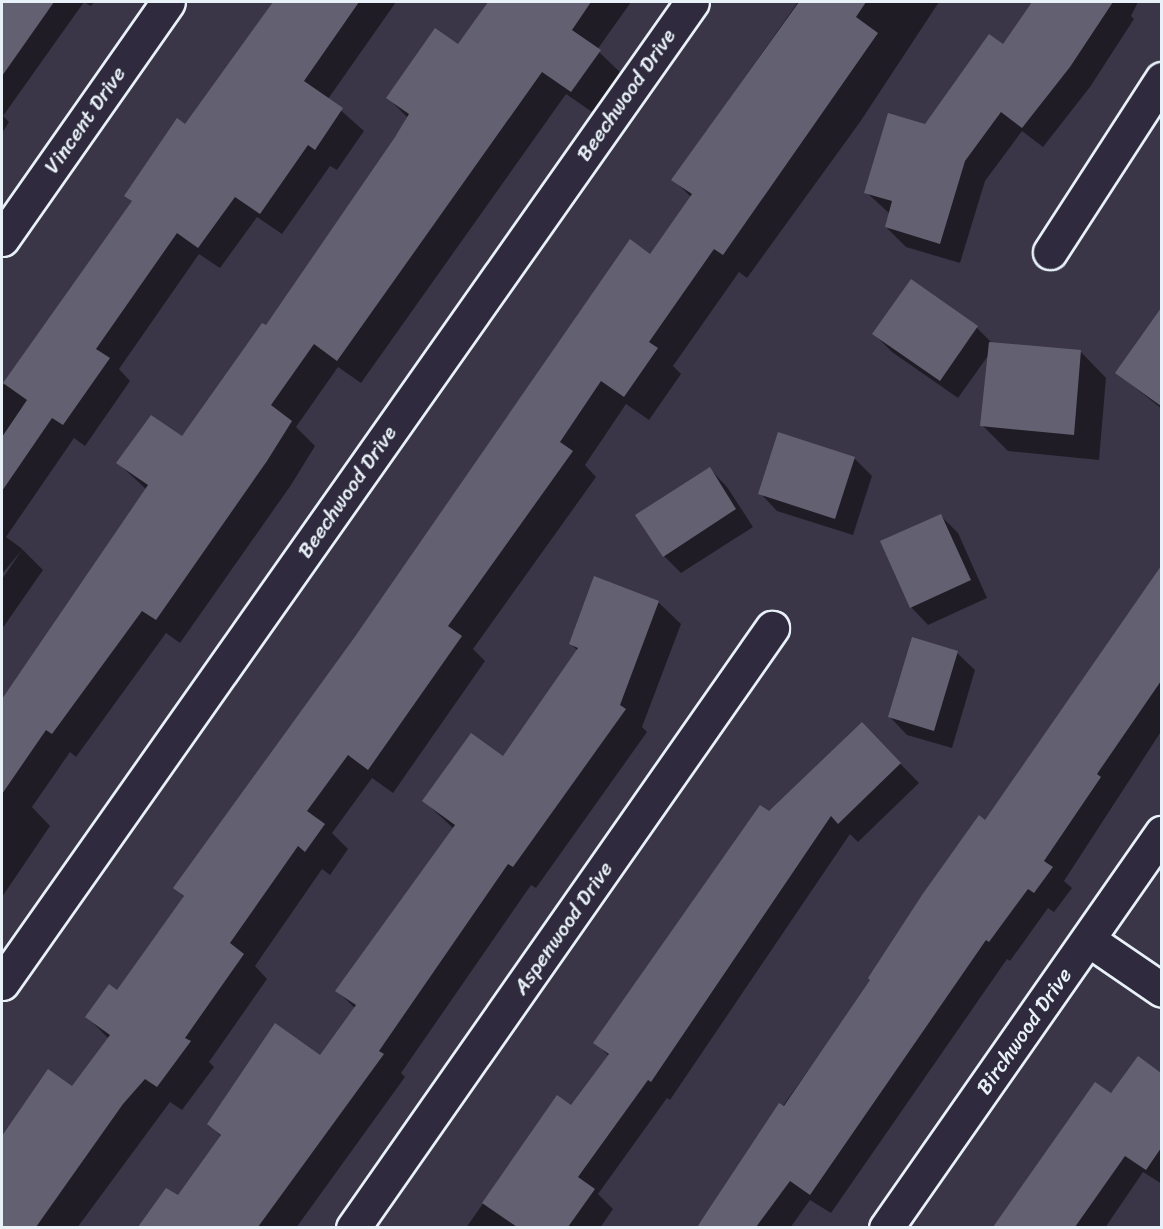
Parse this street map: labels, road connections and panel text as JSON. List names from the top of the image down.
{
  "streets": {
    "street": [
      "Beechwood Drive",
      "Vincent Drive",
      "Aspenwood Drive",
      "Birchwood Drive"
    ]
  }
}
